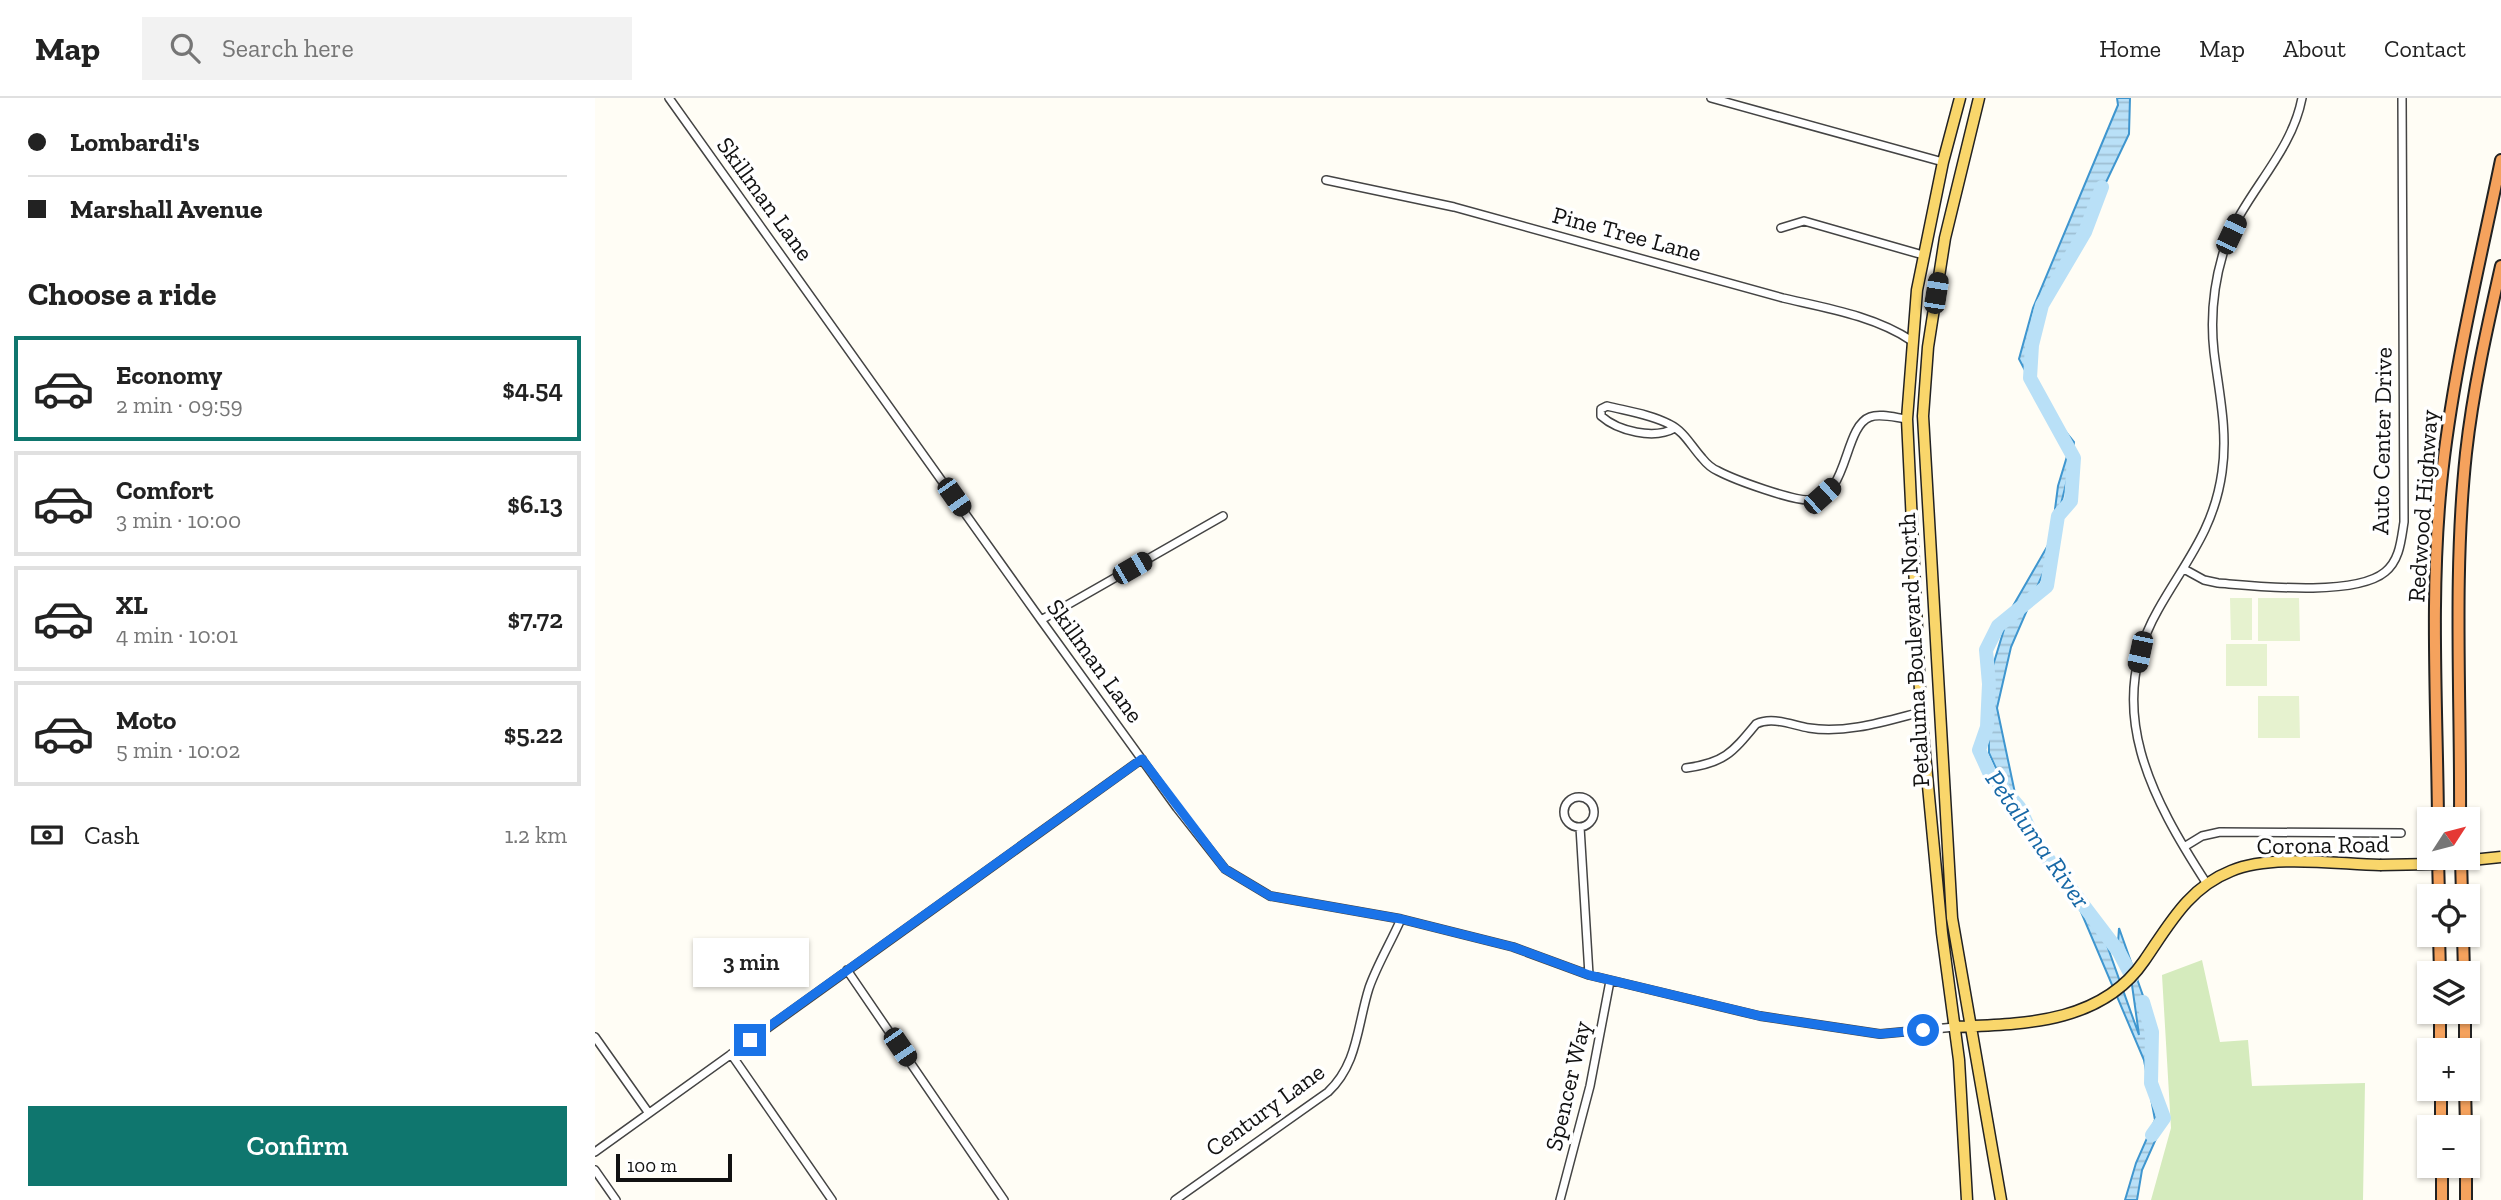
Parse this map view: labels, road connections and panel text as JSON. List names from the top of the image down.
{
  "streets": {
    "highway": ["Redwood Highway"],
    "main road": ["Petaluma Boulevard North", "Corona Road"],
    "street": [
      "Skillman Lane",
      "Pine Tree Lane",
      "Auto Center Drive",
      "Spencer Way",
      "Century Lane"
    ]
  },
  "crossings": [
    ["Skillman Lane", "Petaluma Boulevard North"],
    ["Skillman Lane", "Corona Road"],
    ["Skillman Lane", "Spencer Way"],
    ["Skillman Lane", "Century Lane"],
    ["Pine Tree Lane", "Petaluma Boulevard North"],
    ["Petaluma Boulevard North", "Corona Road"]
  ],
  "water": ["Petaluma River"],
  "scale_bar": "100 m",
  "north": "top right",
  "page": {
    "header": "Map",
    "search": "Search here",
    "nav": [
      "Home",
      "Map",
      "About",
      "Contact"
    ],
    "banner": ["Lombardi's", "Marshall Avenue"],
    "heading": "Choose a ride",
    "list": [
      {
        "name": "Economy",
        "note": "2 min · 09:59",
        "value": "$4.54"
      },
      {
        "name": "Comfort",
        "note": "3 min · 10:00",
        "value": "$6.13"
      },
      {
        "name": "XL",
        "note": "4 min · 10:01",
        "value": "$7.72"
      },
      {
        "name": "Moto",
        "note": "5 min · 10:02",
        "value": "$5.22"
      }
    ],
    "pay": ["Cash", "1.2 km"],
    "map_buttons": ["+", "−"],
    "bubble": "3 min",
    "buttons": "Confirm",
    "scale": "100 m"
  }
}
